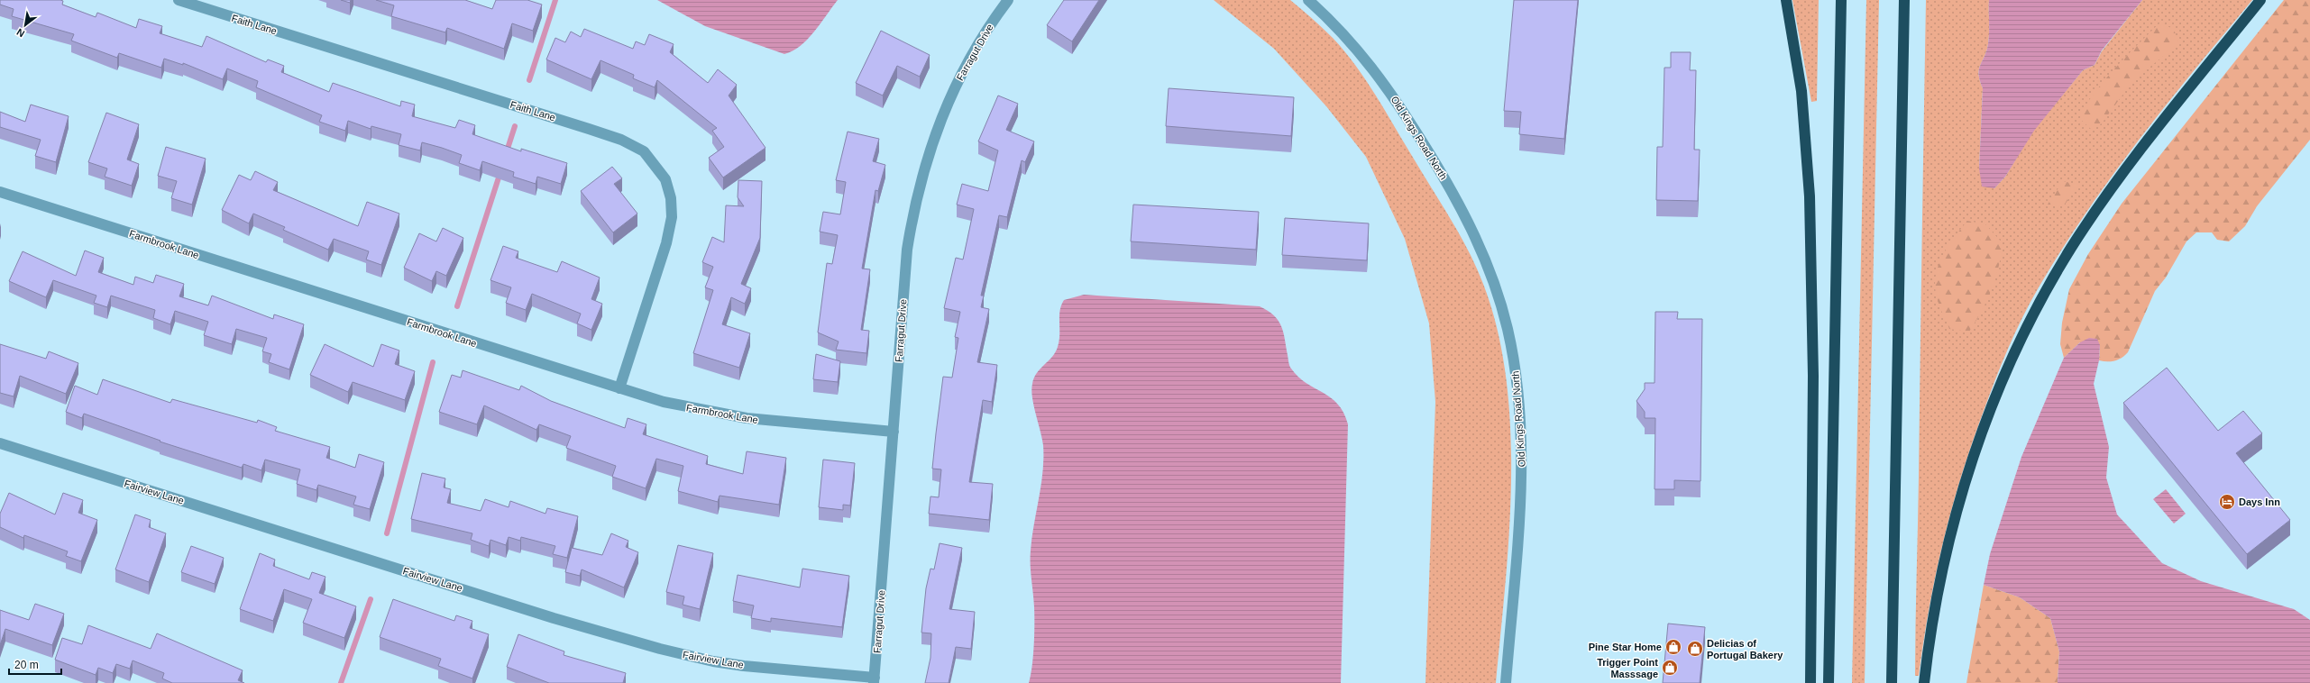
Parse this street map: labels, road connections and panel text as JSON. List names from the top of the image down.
{
  "streets": {
    "street": [
      "Faith Lane",
      "Farragut Drive",
      "Old Kings Road North",
      "Farmbrook Lane",
      "Fairview Lane"
    ]
  },
  "crossings": [
    ["Faith Lane", "Farmbrook Lane"],
    ["Farragut Drive", "Farmbrook Lane"],
    ["Farragut Drive", "Fairview Lane"]
  ],
  "places": {
    "hotel": ["Days Inn"],
    "shop": ["Pine Star Home", "Delicias of Portugal Bakery", "Trigger Point Masssage"]
  },
  "scale_bar": "20 m",
  "north": "bottom left"
}
